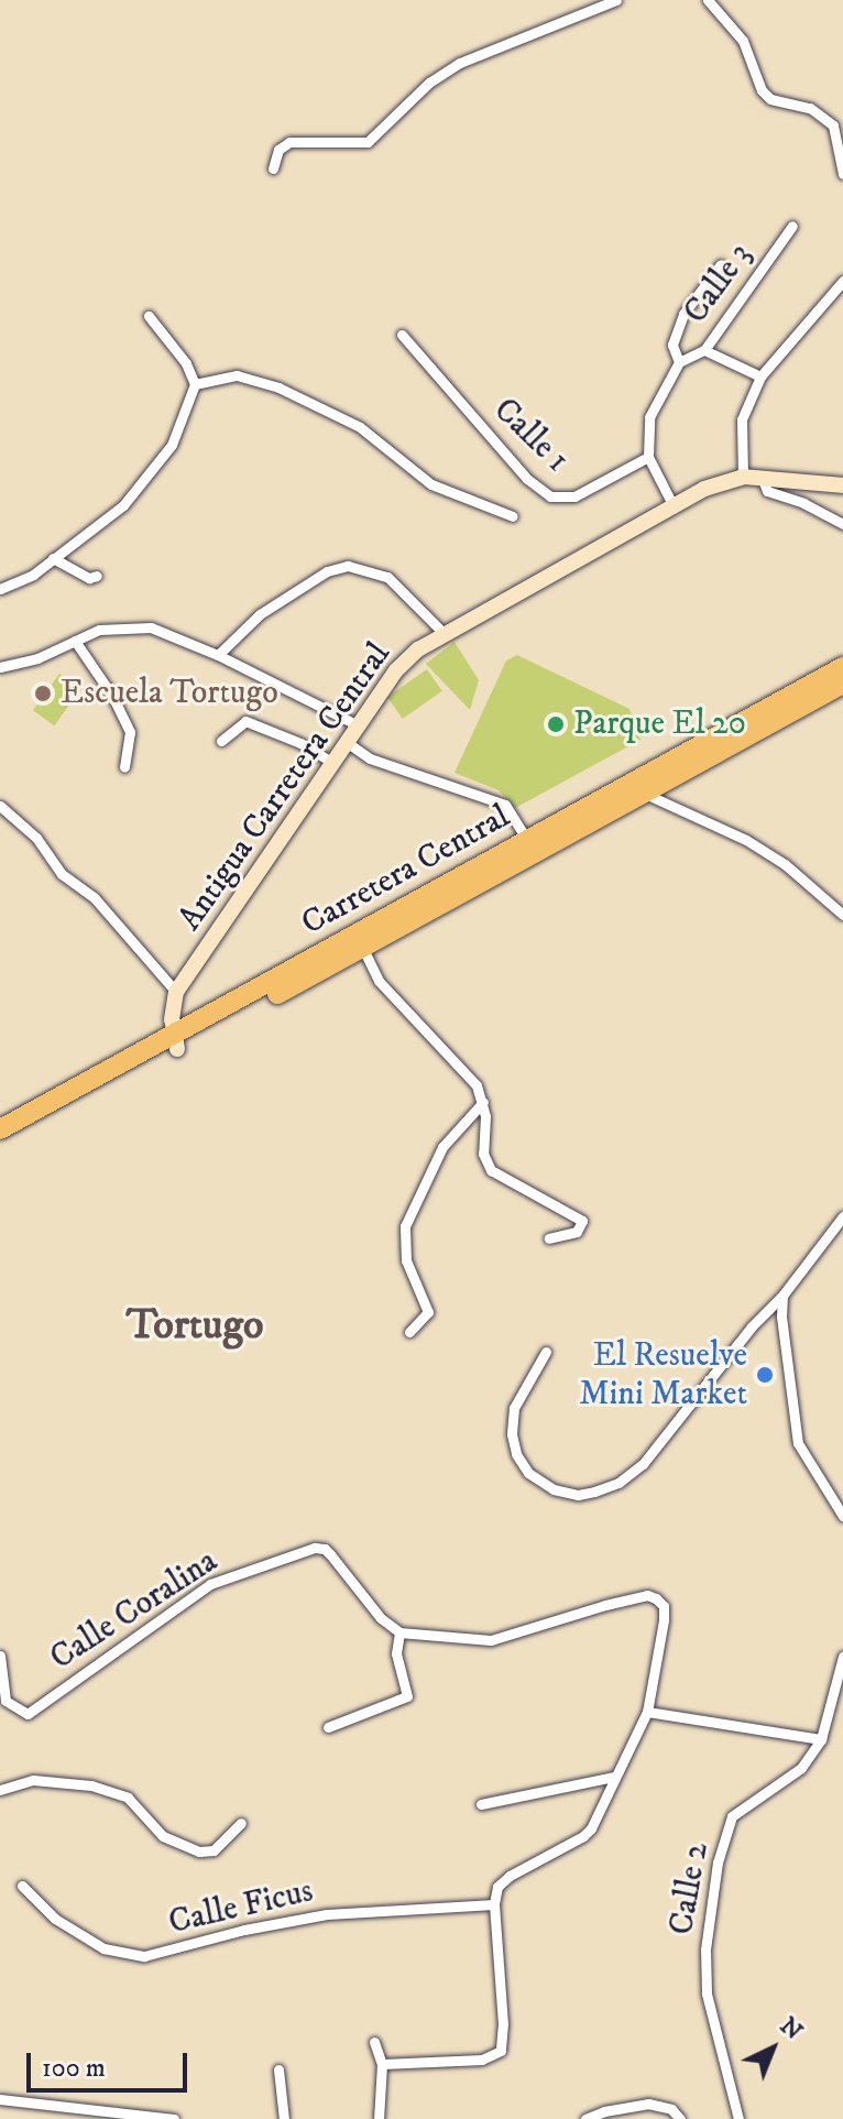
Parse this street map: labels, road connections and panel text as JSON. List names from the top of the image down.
{
  "streets": {
    "highway": ["Carretera Central"],
    "street": [
      "Calle 3",
      "Calle 1",
      "Antigua Carretera Central",
      "Calle Coralina",
      "Calle 2",
      "Calle Ficus"
    ]
  },
  "districts": ["Tortugo"],
  "places": ["Escuela Tortugo", "Parque El 20", "El Resuelve Mini Market"],
  "scale_bar": "100 m",
  "north": "top right"
}
